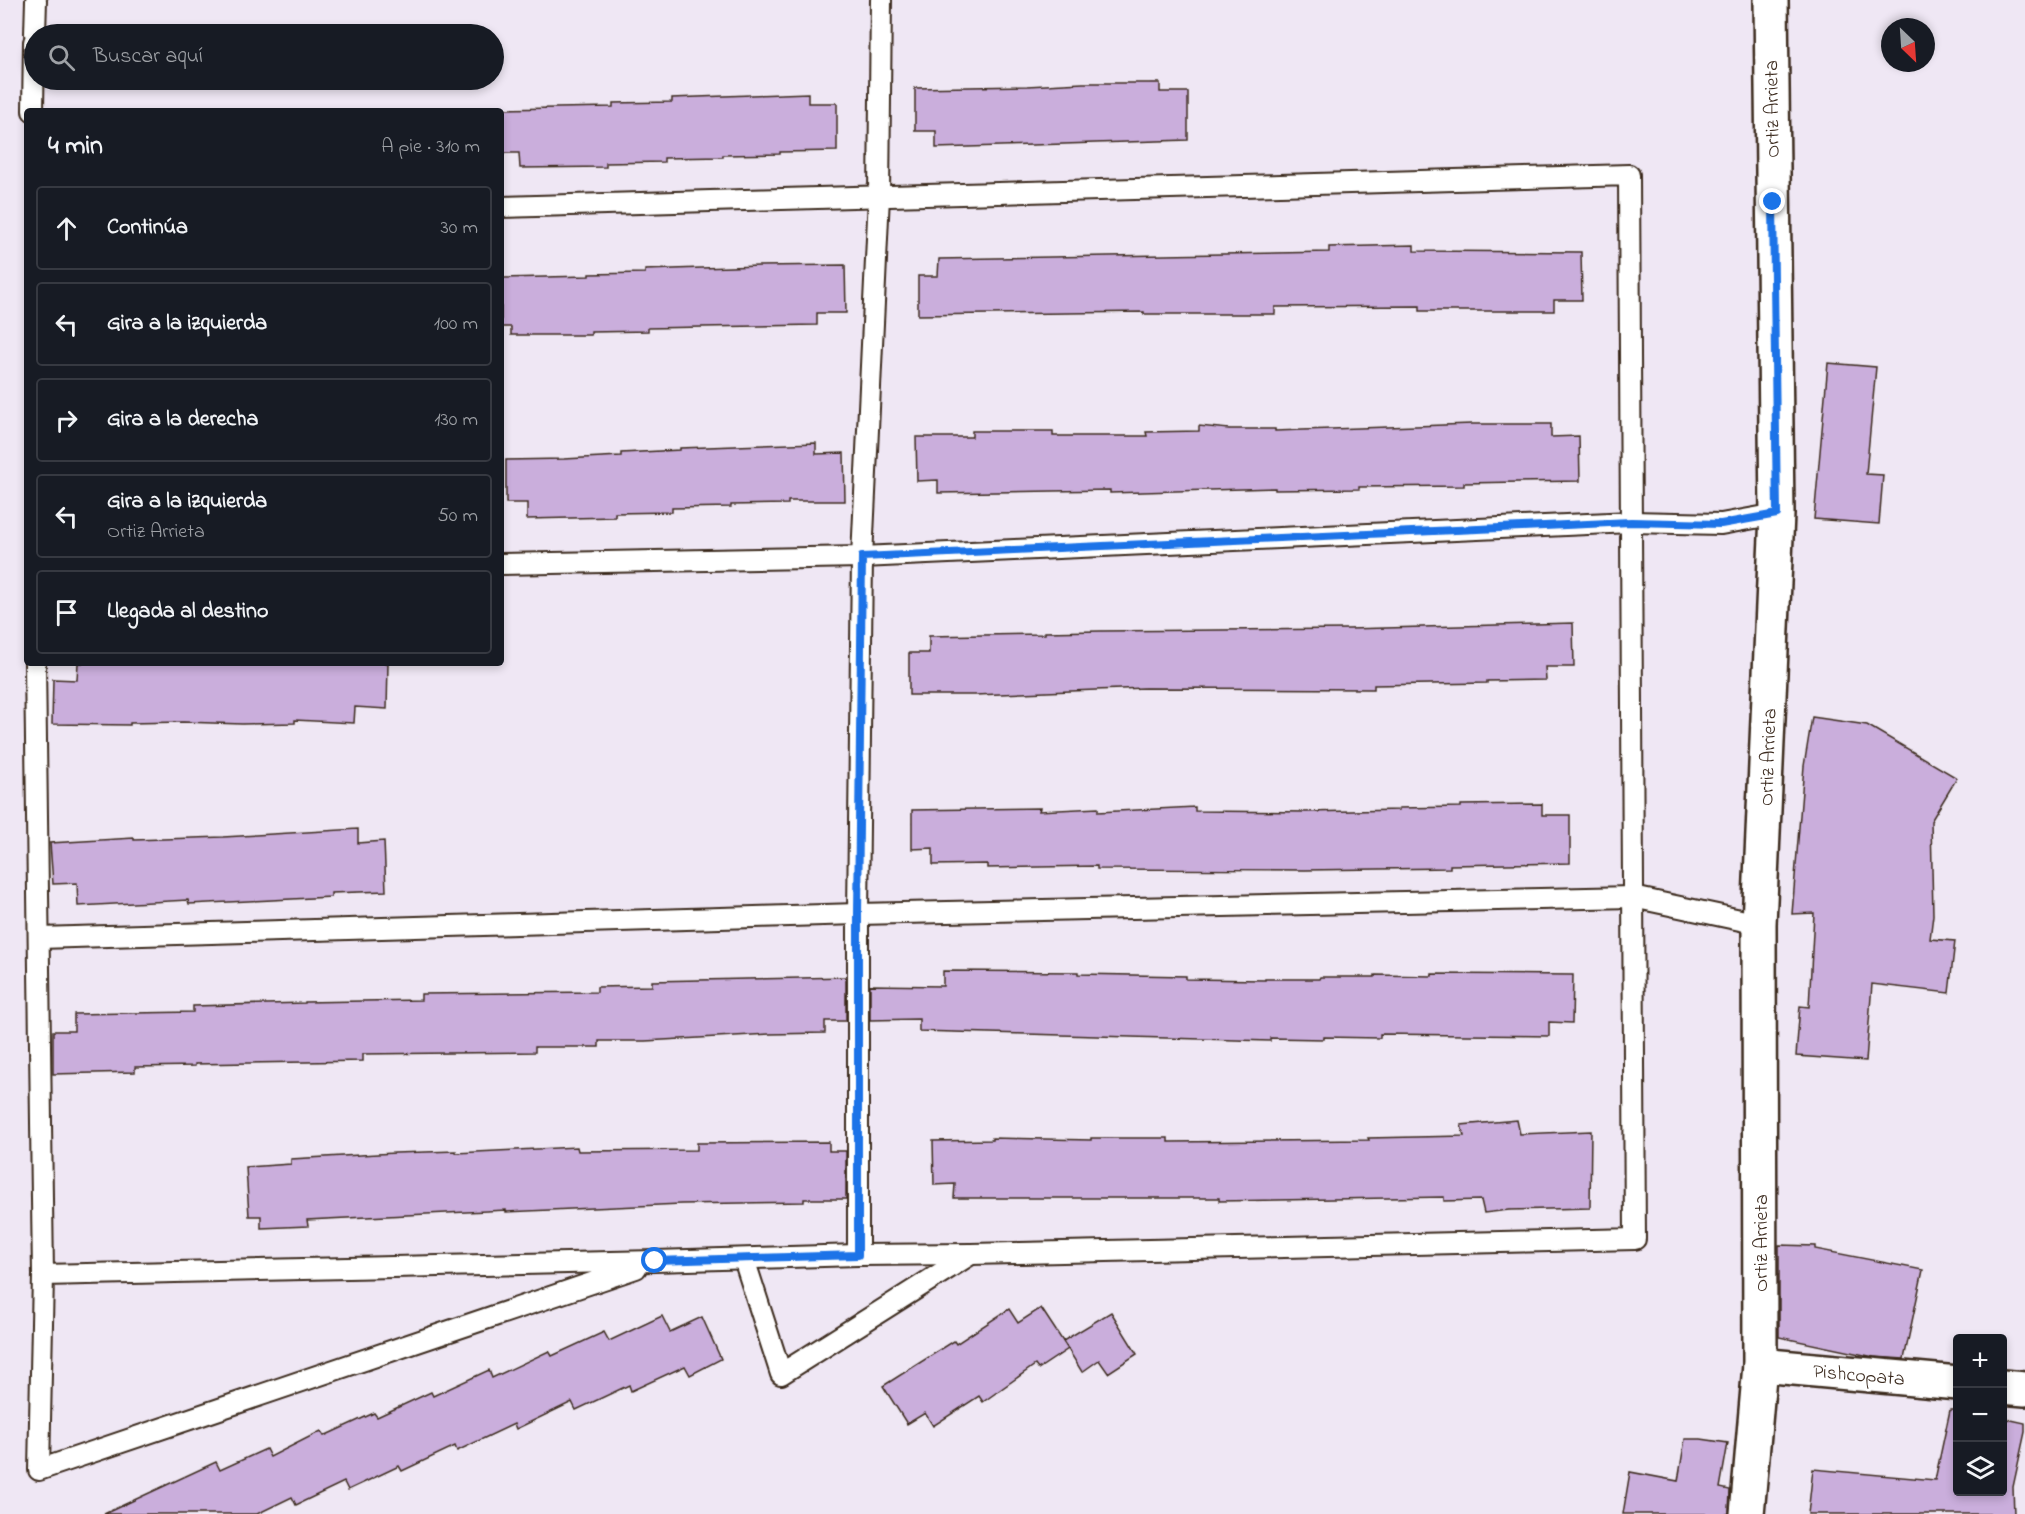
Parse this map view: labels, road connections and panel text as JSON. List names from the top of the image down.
{
  "streets": {
    "street": ["Ortiz Arrieta", "Pishcopata"]
  },
  "crossings": [
    ["Ortiz Arrieta", "Pishcopata"]
  ],
  "north": "bottom right",
  "page": {
    "search": "Buscar aquí",
    "heading": ["4 min", "A pie · 310 m"],
    "list": [
      ["Continúa", "30 m"],
      ["Gira a la izquierda", "100 m"],
      ["Gira a la derecha", "130 m"],
      ["Gira a la izquierda", "Ortiz Arrieta", "50 m"],
      "Llegada al destino"
    ],
    "map_buttons": ["+", "−"]
  }
}
